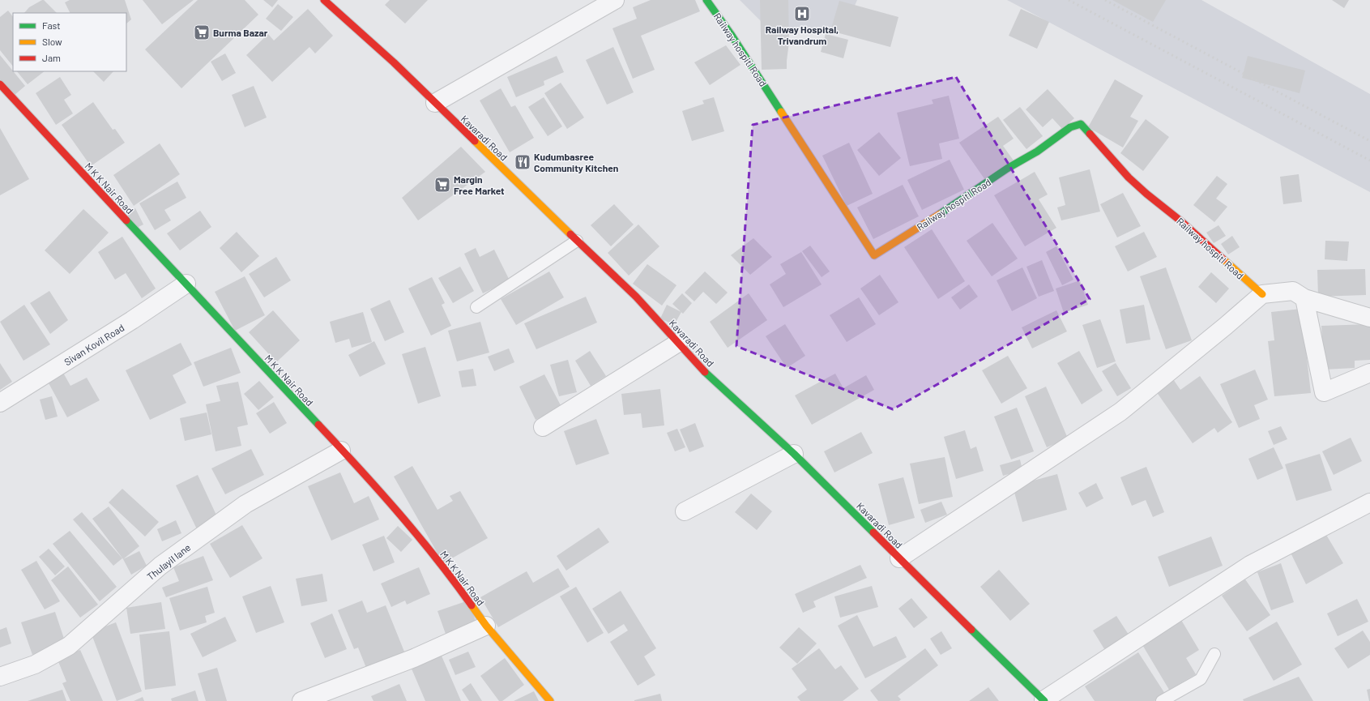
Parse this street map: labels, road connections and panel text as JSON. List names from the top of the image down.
{
  "streets": {
    "street": [
      "Railway hospitl Road",
      "Kavaradi Road",
      "M K K Nair Road",
      "Sivan Kovil Road",
      "Thulayil lane"
    ]
  },
  "crossings": [
    ["M K K Nair Road", "Sivan Kovil Road"],
    ["M K K Nair Road", "Thulayil lane"]
  ],
  "places": {
    "hospital": ["Railway Hospital, Trivandrum"],
    "supermarket": ["Burma Bazar", "Margin Free Market"],
    "restaurant": ["Kudumbasree Community Kitchen"]
  },
  "legend": ["Fast", "Slow", "Jam"]
}
